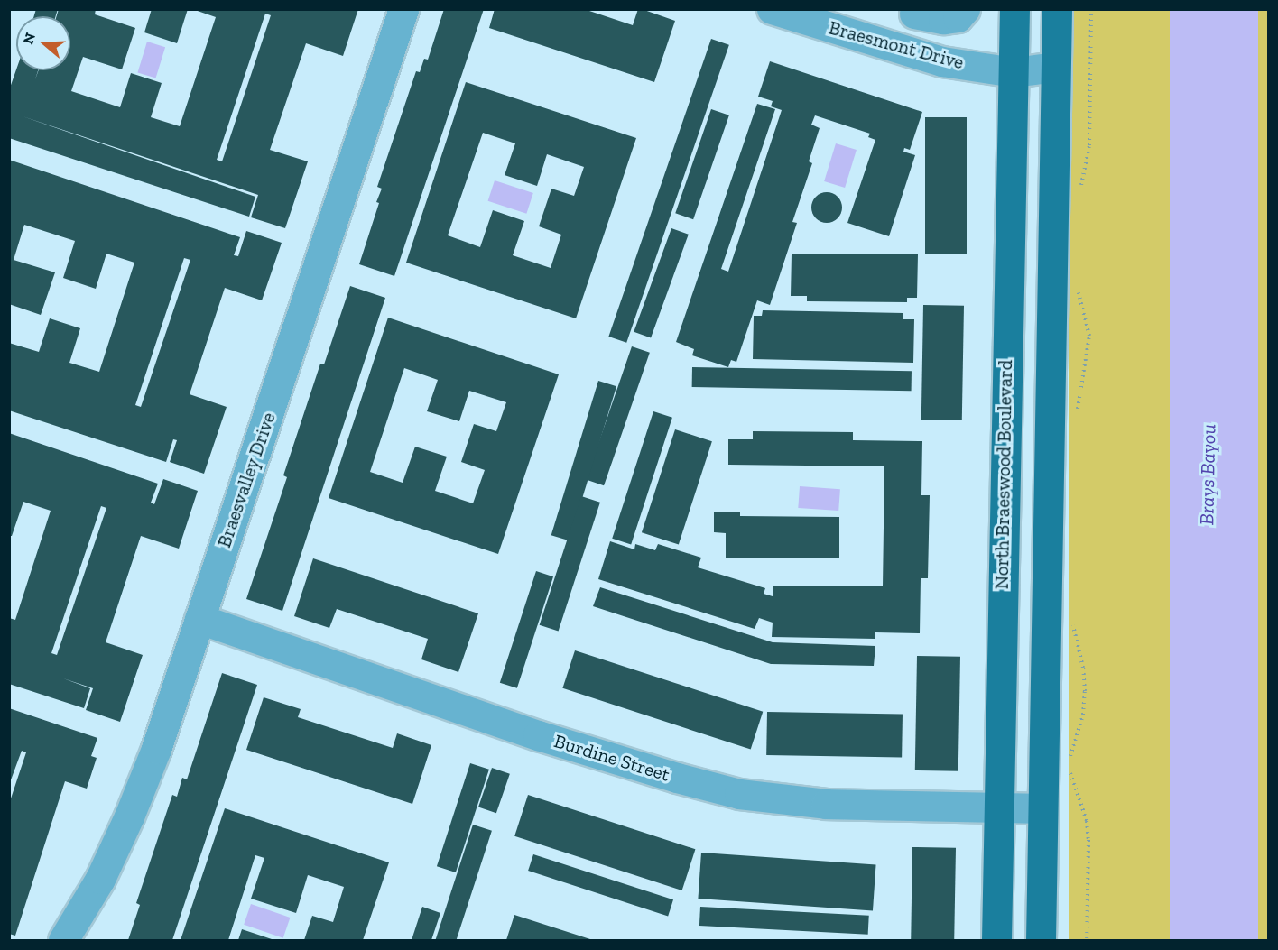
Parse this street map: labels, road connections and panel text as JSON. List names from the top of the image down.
{
  "streets": {
    "main road": ["North Braeswood Boulevard"],
    "street": ["Braesmont Drive", "Braesvalley Drive", "Burdine Street"]
  },
  "crossings": [
    ["Braesmont Drive", "North Braeswood Boulevard"],
    ["North Braeswood Boulevard", "Burdine Street"],
    ["Braesvalley Drive", "Burdine Street"]
  ],
  "water": ["Brays Bayou"],
  "north": "left"
}
